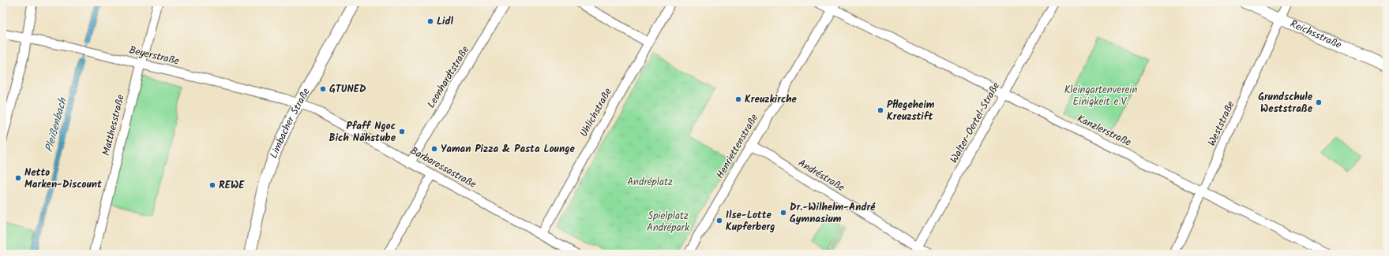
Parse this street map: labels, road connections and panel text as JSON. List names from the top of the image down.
{
  "streets": {
    "main road": ["Reichsstraße", "Limbacher Straße"],
    "street": [
      "Beyerstraße",
      "Leonhardtstraße",
      "Uhlichstraße",
      "Walter-Oertel-Straße",
      "Weststraße",
      "Matthesstraße",
      "Kanzlerstraße",
      "Henriettenstraße",
      "Barbarossastraße",
      "Andréstraße"
    ]
  },
  "crossings": [
    ["Reichsstraße", "Weststraße"],
    ["Beyerstraße", "Limbacher Straße"],
    ["Beyerstraße", "Matthesstraße"],
    ["Beyerstraße", "Barbarossastraße"],
    ["Leonhardtstraße", "Barbarossastraße"],
    ["Uhlichstraße", "Barbarossastraße"],
    ["Limbacher Straße", "Barbarossastraße"],
    ["Walter-Oertel-Straße", "Kanzlerstraße"],
    ["Walter-Oertel-Straße", "Andréstraße"],
    ["Weststraße", "Kanzlerstraße"],
    ["Kanzlerstraße", "Henriettenstraße"],
    ["Henriettenstraße", "Andréstraße"]
  ],
  "water": ["Pleißenbach"],
  "parks": ["Kleingartenverein Einigkeit e.V.", "Andréplatz", "Spielplatz Andrépark"],
  "places": [
    "Lidl",
    "GTUNED",
    "Kreuzkirche",
    "Grundschule Weststraße",
    "Pflegeheim Kreuzstift",
    "Pfaff Ngoc Bich Nähstube",
    "Yaman Pizza & Pasta Lounge",
    "Netto Marken-Discount",
    "REWE",
    "Dr.-Wilhelm-André Gymnasium",
    "Ilse-Lotte Kupferberg"
  ]
}
